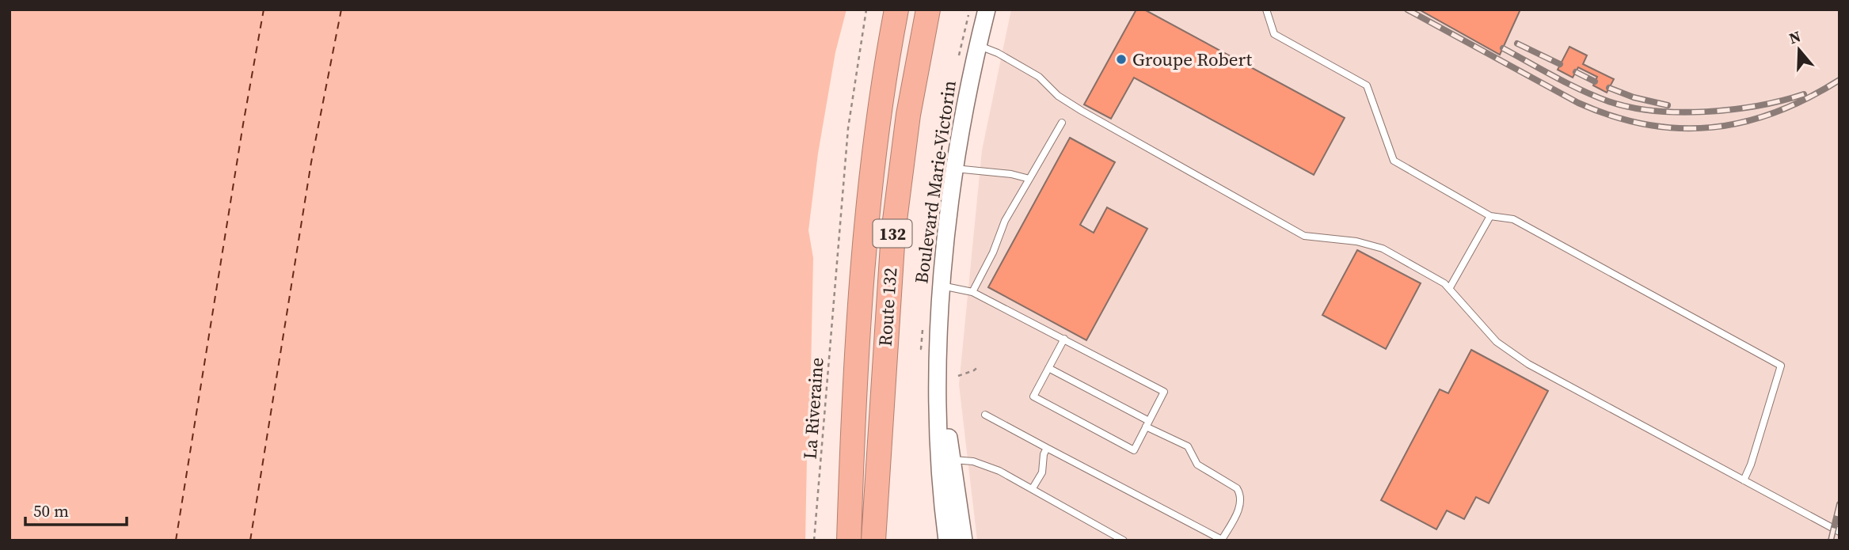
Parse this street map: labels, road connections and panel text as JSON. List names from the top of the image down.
{
  "streets": {
    "highway": ["132", "Route 132"],
    "street": ["Boulevard Marie-Victorin"],
    "path": ["La Riveraine"]
  },
  "places": ["Groupe Robert"],
  "scale_bar": "50 m",
  "north": "top"
}
